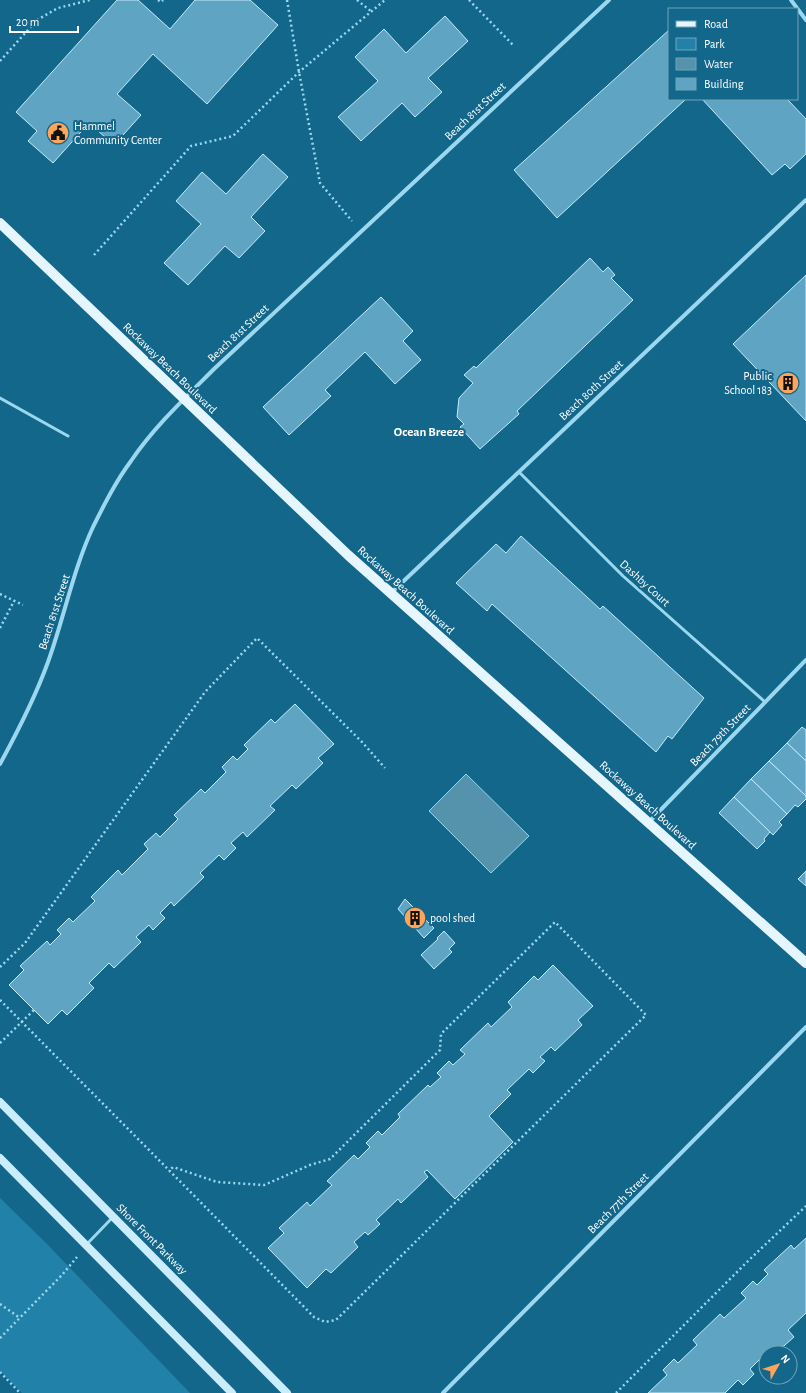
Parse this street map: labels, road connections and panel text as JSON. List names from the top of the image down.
{
  "streets": {
    "main road": ["Rockaway Beach Boulevard"],
    "street": [
      "Beach 81st Street",
      "Beach 80th Street",
      "Beach 79th Street",
      "Beach 77th Street",
      "Shore Front Parkway"
    ],
    "lane": ["Dashby Court"]
  },
  "crossings": [
    ["Beach 81st Street", "Rockaway Beach Boulevard"],
    ["Rockaway Beach Boulevard", "Beach 80th Street"],
    ["Rockaway Beach Boulevard", "Beach 79th Street"],
    ["Beach 80th Street", "Dashby Court"],
    ["Dashby Court", "Beach 79th Street"]
  ],
  "districts": ["Ocean Breeze"],
  "places": {
    "public building": ["Hammel Community Center"],
    "building": ["Public School 183", "pool shed"]
  },
  "legend": [
    "Road",
    "Park",
    "Water",
    "Building"
  ],
  "scale_bar": "20 m",
  "north": "top right"
}
